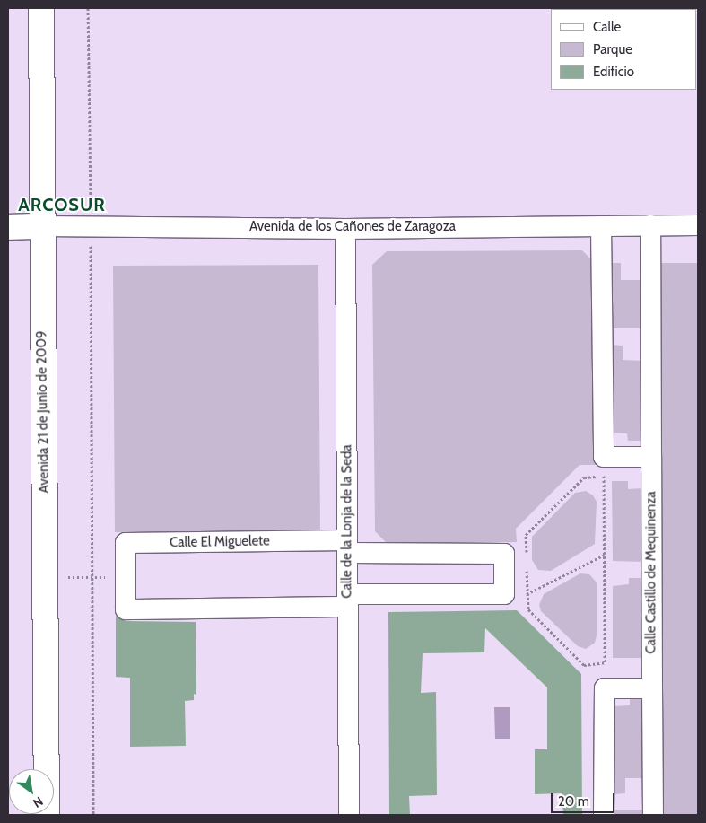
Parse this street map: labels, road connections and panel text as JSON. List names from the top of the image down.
{
  "streets": {
    "main road": ["Avenida de los Cañones de Zaragoza", "Avenida 21 de Junio de 2009"],
    "street": ["Calle de la Lonja de la Seda", "Calle El Miguelete", "Calle Castillo de Mequinenza"]
  },
  "crossings": [
    ["Avenida de los Cañones de Zaragoza", "Avenida 21 de Junio de 2009"],
    ["Avenida de los Cañones de Zaragoza", "Calle de la Lonja de la Seda"],
    ["Avenida de los Cañones de Zaragoza", "Calle Castillo de Mequinenza"],
    ["Calle de la Lonja de la Seda", "Calle El Miguelete"]
  ],
  "districts": ["ARCOSUR"],
  "legend": ["Calle", "Parque", "Edificio"],
  "scale_bar": "20 m",
  "north": "bottom right"
}
